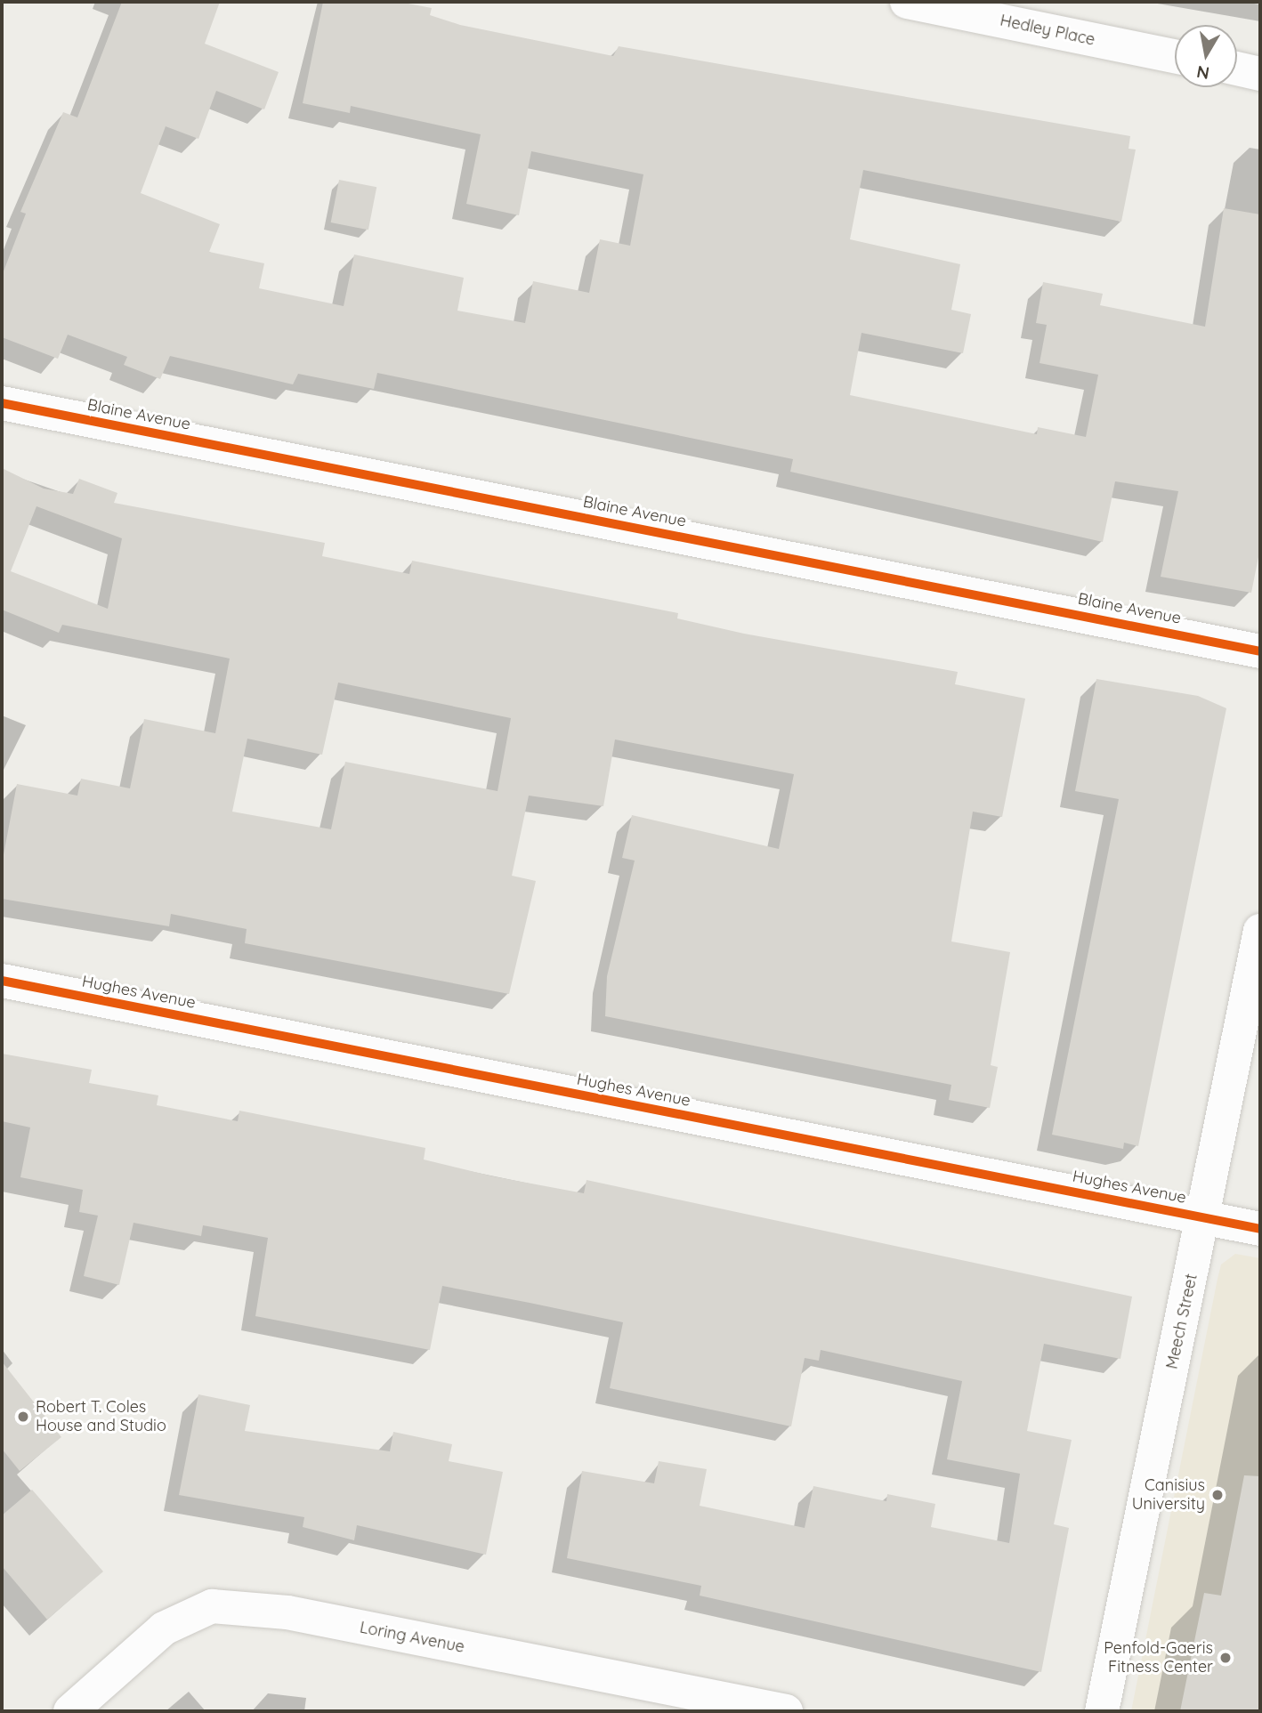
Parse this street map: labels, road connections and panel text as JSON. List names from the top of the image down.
{
  "streets": {
    "street": [
      "Hedley Place",
      "Blaine Avenue",
      "Hughes Avenue",
      "Meech Street",
      "Loring Avenue"
    ]
  },
  "crossings": [
    ["Hughes Avenue", "Meech Street"]
  ],
  "places": ["Robert T. Coles House and Studio", "Canisius University", "Penfold-Gaeris Fitness Center"],
  "north": "bottom"
}
